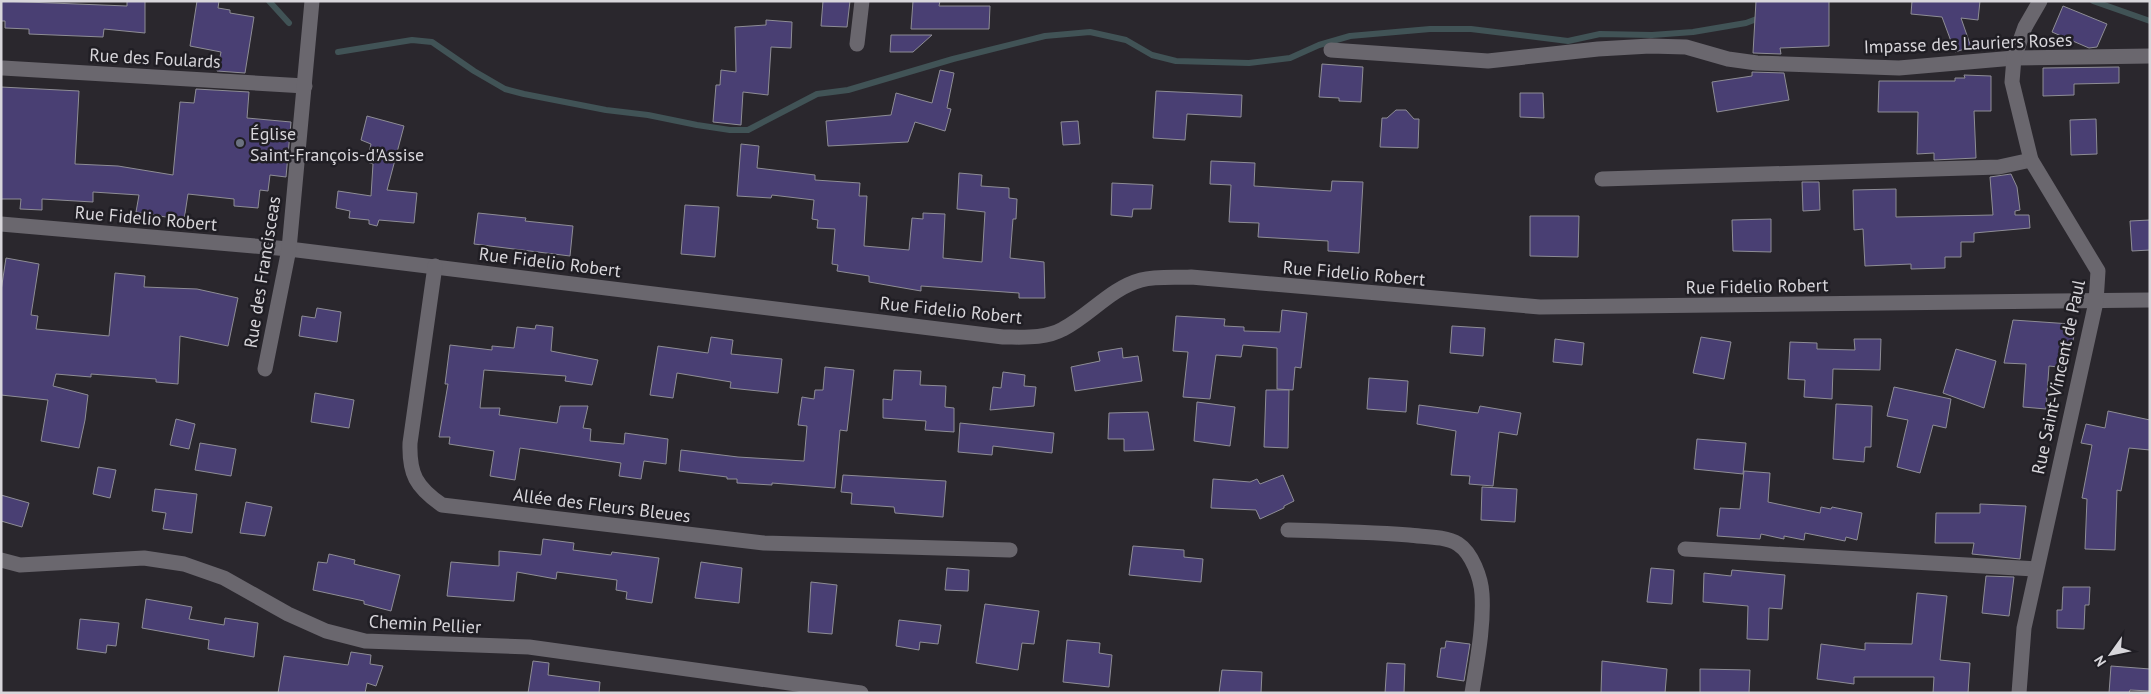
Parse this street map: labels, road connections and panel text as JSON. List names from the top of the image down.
{
  "streets": {
    "street": [
      "Impasse des Lauriers Roses",
      "Rue des Foulards",
      "Rue Fidelio Robert",
      "Rue des Francisceas",
      "Rue Saint-Vincent de Paul",
      "Allée des Fleurs Bleues",
      "Chemin Pellier"
    ]
  },
  "crossings": [
    ["Impasse des Lauriers Roses", "Rue Saint-Vincent de Paul"],
    ["Rue des Foulards", "Rue des Francisceas"],
    ["Rue Fidelio Robert", "Rue des Francisceas"],
    ["Rue Fidelio Robert", "Rue Saint-Vincent de Paul"],
    ["Rue Fidelio Robert", "Allée des Fleurs Bleues"]
  ],
  "places": ["Église Saint-François-d'Assise"],
  "north": "bottom left"
}
